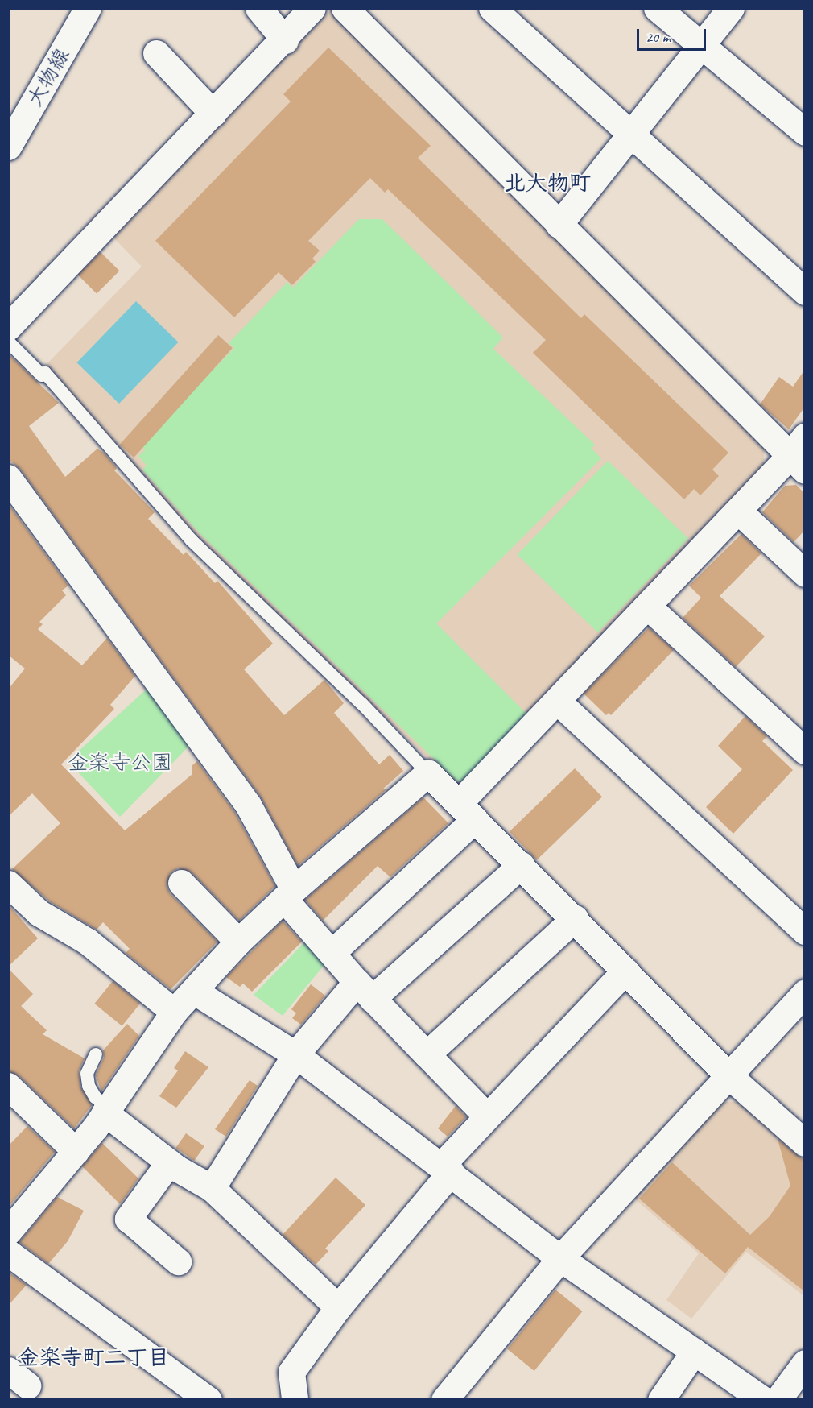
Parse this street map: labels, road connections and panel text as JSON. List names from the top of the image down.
{
  "streets": {
    "street": ["大物線"]
  },
  "districts": ["北大物町", "金楽寺町二丁目"],
  "parks": ["金楽寺公園"],
  "scale_bar": "20 m"
}
